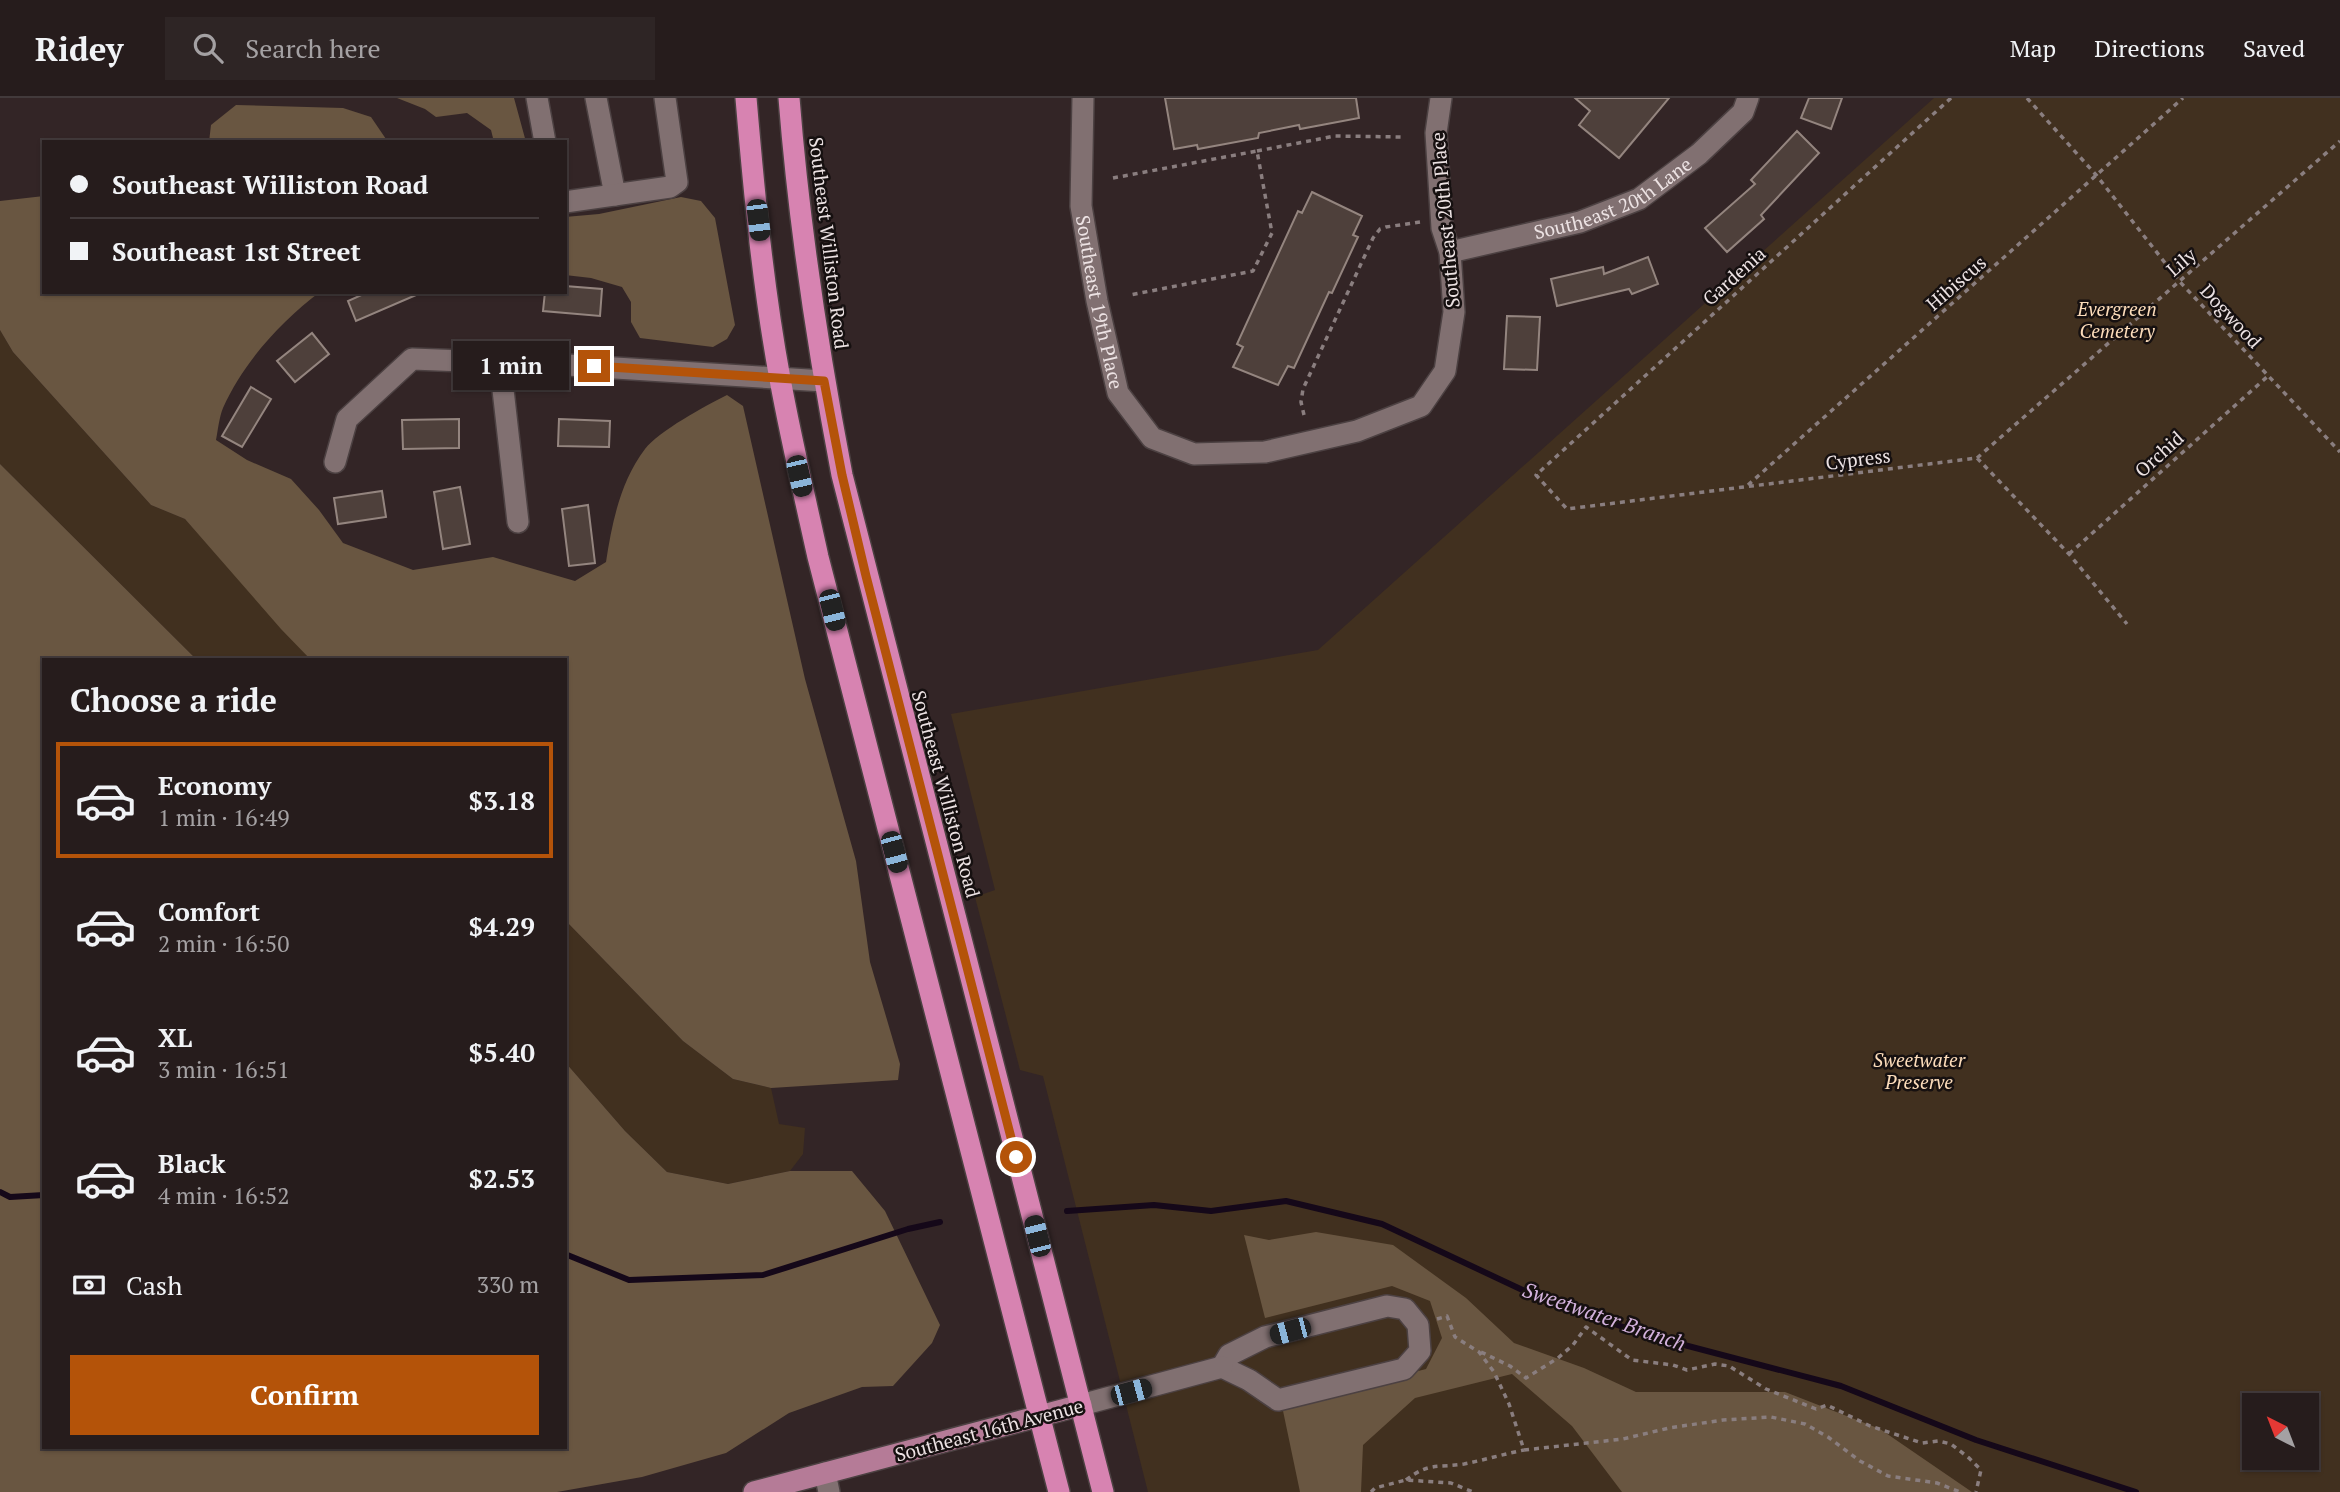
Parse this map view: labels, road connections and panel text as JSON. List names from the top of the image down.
{
  "streets": {
    "highway": ["Southeast Williston Road"],
    "main road": ["Southeast 16th Avenue"],
    "street": ["Southeast 20th Lane", "Southeast 20th Place", "Southeast 19th Place"],
    "path": [
      "Lily",
      "Gardenia",
      "Hibiscus",
      "Dogwood",
      "Orchid",
      "Cypress"
    ]
  },
  "crossings": [
    ["Southeast 20th Lane", "Southeast 20th Place"],
    ["Southeast 20th Place", "Southeast 19th Place"],
    ["Southeast Williston Road", "Southeast 16th Avenue"],
    ["Lily", "Dogwood"],
    ["Lily", "Cypress"],
    ["Gardenia", "Cypress"],
    ["Hibiscus", "Dogwood"],
    ["Hibiscus", "Cypress"],
    ["Dogwood", "Orchid"]
  ],
  "water": ["Sweetwater Branch"],
  "parks": ["Evergreen Cemetery", "Sweetwater Preserve"],
  "north": "top left",
  "page": {
    "header": "Ridey",
    "search": "Search here",
    "nav": ["Map", "Directions", "Saved"],
    "banner": ["Southeast Williston Road", "Southeast 1st Street"],
    "bubble": "1 min",
    "heading": "Choose a ride",
    "list": [
      {
        "name": "Economy",
        "note": "1 min · 16:49",
        "value": "$3.18"
      },
      {
        "name": "Comfort",
        "note": "2 min · 16:50",
        "value": "$4.29"
      },
      {
        "name": "XL",
        "note": "3 min · 16:51",
        "value": "$5.40"
      },
      {
        "name": "Black",
        "note": "4 min · 16:52",
        "value": "$2.53"
      }
    ],
    "pay": ["Cash", "330 m"],
    "buttons": "Confirm"
  }
}
